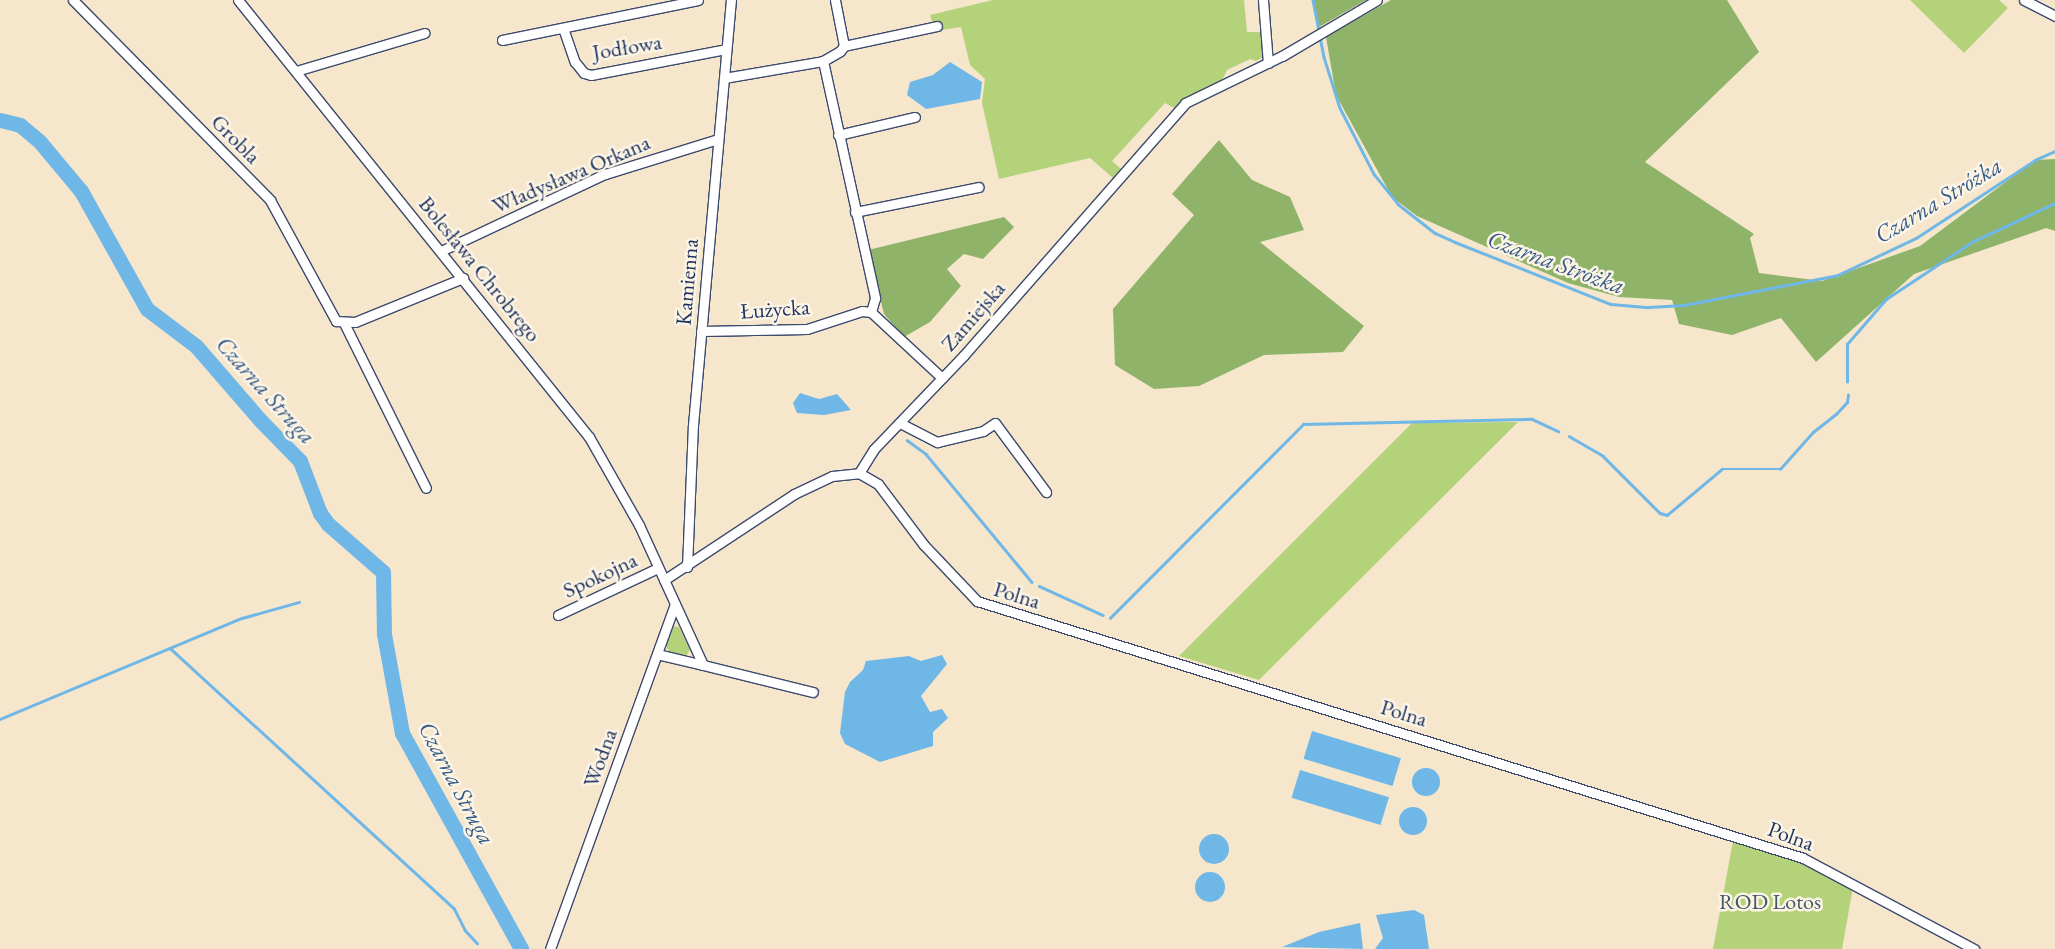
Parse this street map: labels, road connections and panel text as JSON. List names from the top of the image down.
{
  "streets": {
    "street": [
      "Jodłowa",
      "Grobla",
      "Władysława Orkana",
      "Bolesława Chrobrego",
      "Kamienna",
      "Łużycka",
      "Zamiejska",
      "Spokojna",
      "Polna",
      "Wodna"
    ]
  },
  "crossings": [
    ["Jodłowa", "Kamienna"],
    ["Władysława Orkana", "Bolesława Chrobrego"],
    ["Władysława Orkana", "Kamienna"],
    ["Bolesława Chrobrego", "Spokojna"],
    ["Kamienna", "Łużycka"],
    ["Zamiejska", "Polna"]
  ],
  "water": ["Czarna Stróżka", "Czarna Struga"],
  "parks": ["ROD Lotos"]
}
